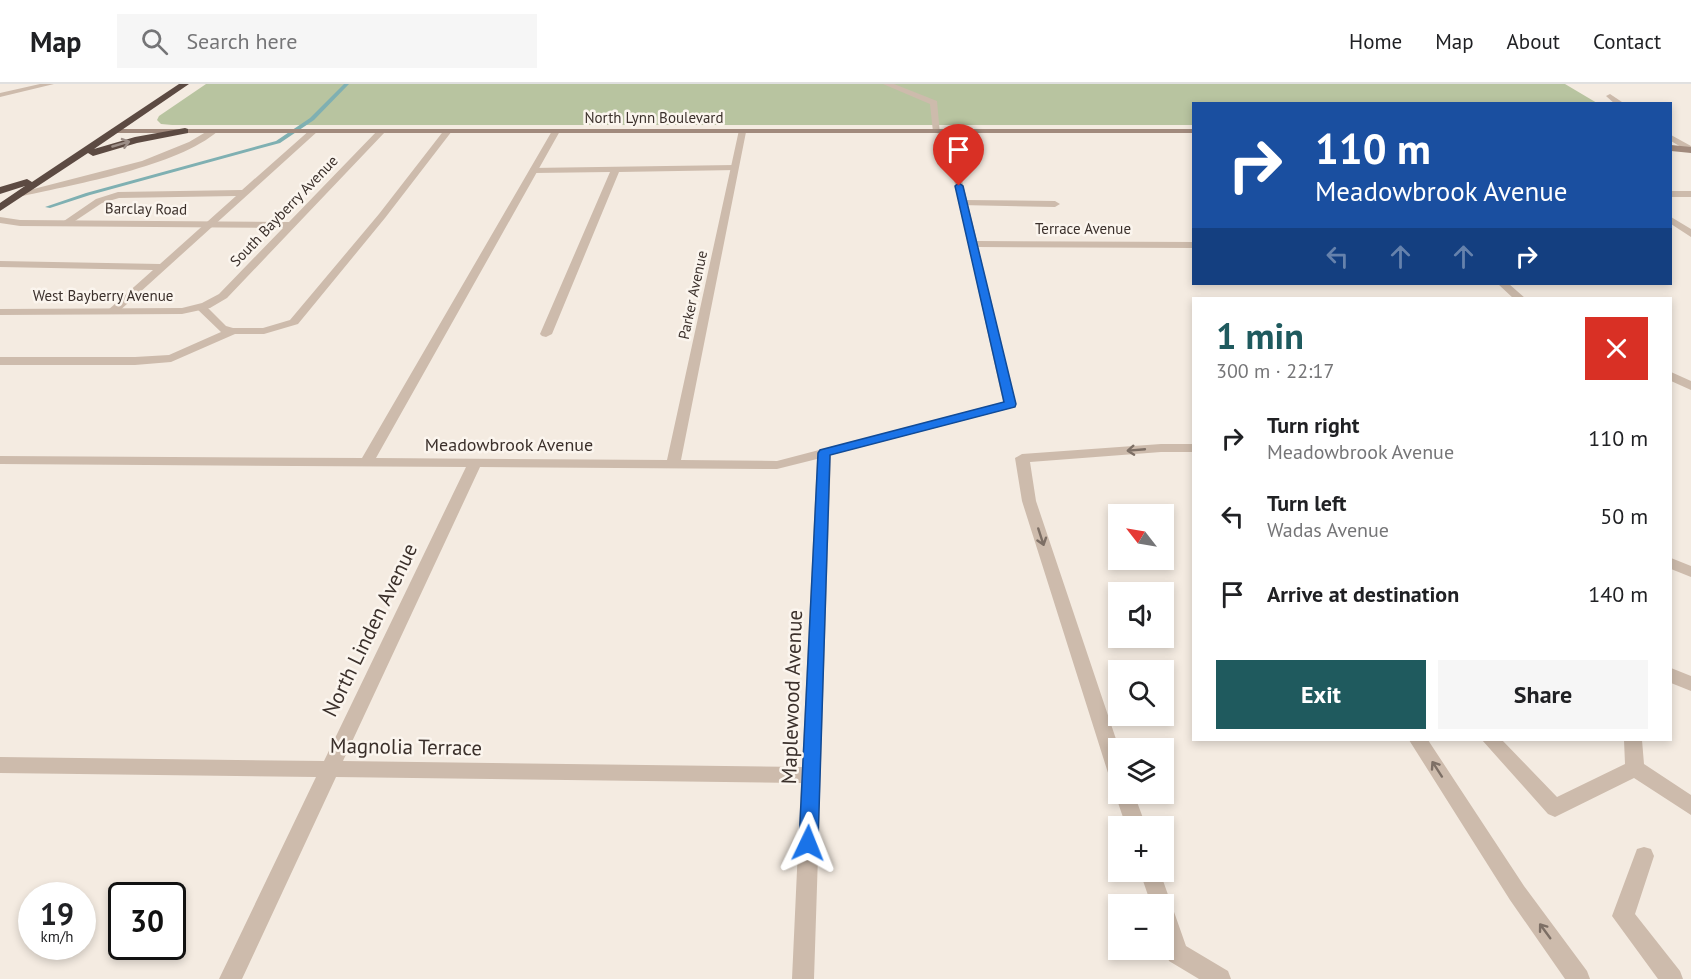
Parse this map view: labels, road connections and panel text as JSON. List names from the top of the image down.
{
  "streets": {
    "street": [
      "North Lynn Boulevard",
      "Barclay Road",
      "South Bayberry Avenue",
      "Terrace Avenue",
      "Parker Avenue",
      "West Bayberry Avenue",
      "Meadowbrook Avenue",
      "North Linden Avenue",
      "Maplewood Avenue",
      "Magnolia Terrace"
    ]
  },
  "crossings": [
    ["North Lynn Boulevard", "South Bayberry Avenue"],
    ["North Lynn Boulevard", "Parker Avenue"],
    ["Barclay Road", "South Bayberry Avenue"],
    ["South Bayberry Avenue", "West Bayberry Avenue"],
    ["Terrace Avenue", "Meadowbrook Avenue"],
    ["Parker Avenue", "Meadowbrook Avenue"],
    ["Meadowbrook Avenue", "North Linden Avenue"],
    ["Meadowbrook Avenue", "Maplewood Avenue"],
    ["North Linden Avenue", "Magnolia Terrace"],
    ["Maplewood Avenue", "Magnolia Terrace"]
  ],
  "north": "top left",
  "page": {
    "header": "Map",
    "search": "Search here",
    "nav": [
      "Home",
      "Map",
      "About",
      "Contact"
    ],
    "turn": ["110 m", "Meadowbrook Avenue"],
    "heading": ["1 min", "300 m · 22:17"],
    "list": [
      {
        "name": "Turn right",
        "note": "Meadowbrook Avenue",
        "value": "110 m"
      },
      {
        "name": "Turn left",
        "note": "Wadas Avenue",
        "value": "50 m"
      },
      {
        "name": "Arrive at destination",
        "value": "140 m"
      }
    ],
    "map_buttons": ["+", "−"],
    "buttons": ["Exit", "Share"],
    "speed": "19 km/h",
    "limit": "30"
  }
}
